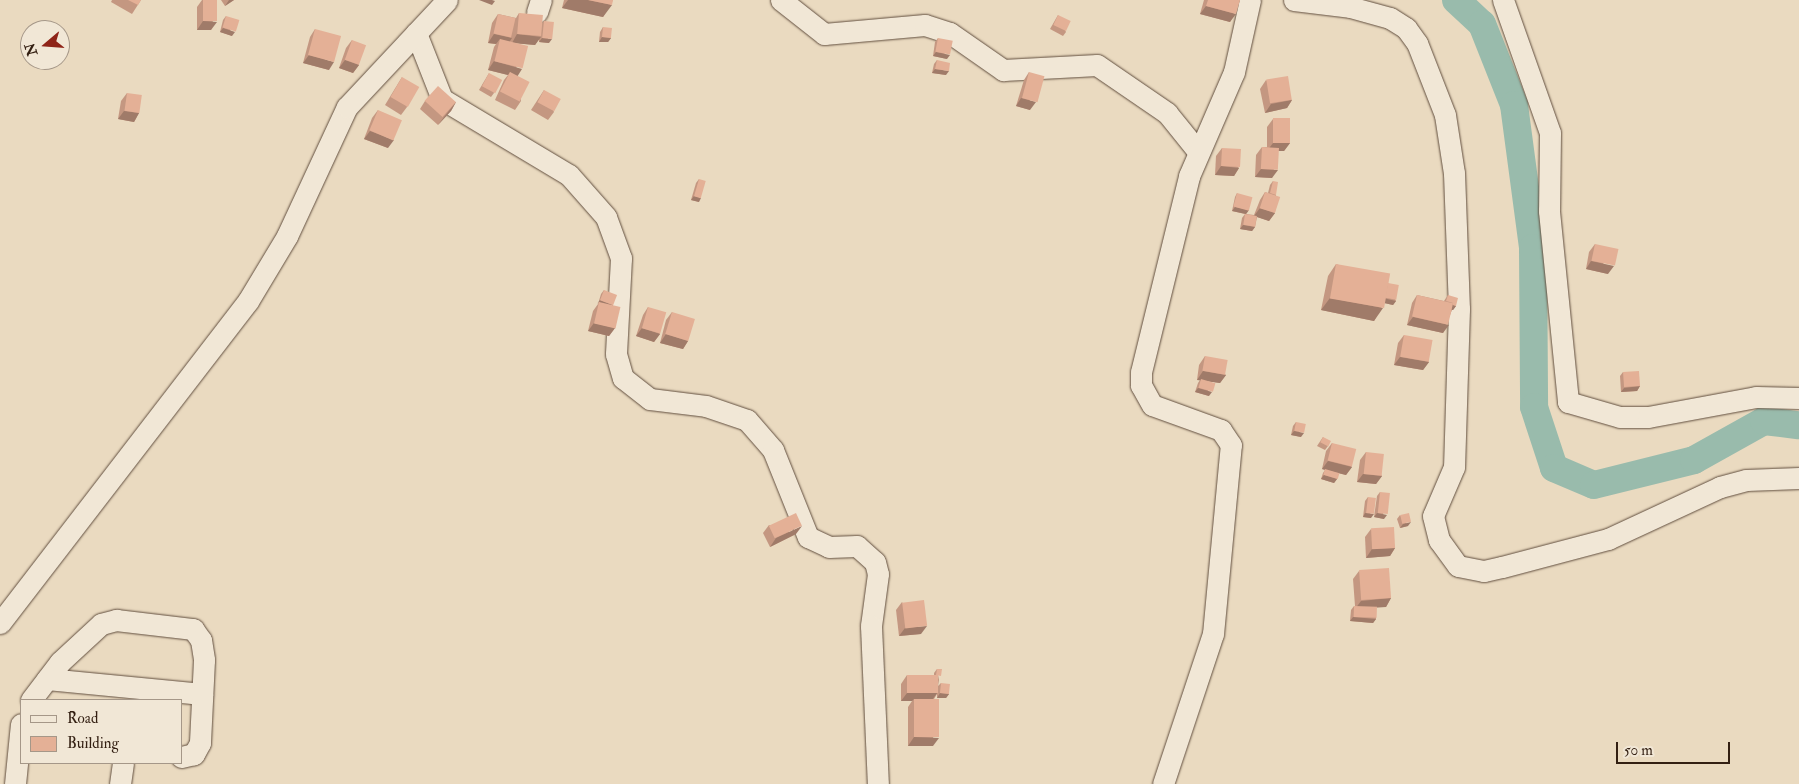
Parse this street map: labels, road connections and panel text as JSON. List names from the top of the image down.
{
  "legend": ["Road", "Building"],
  "scale_bar": "50 m",
  "north": "left"
}
